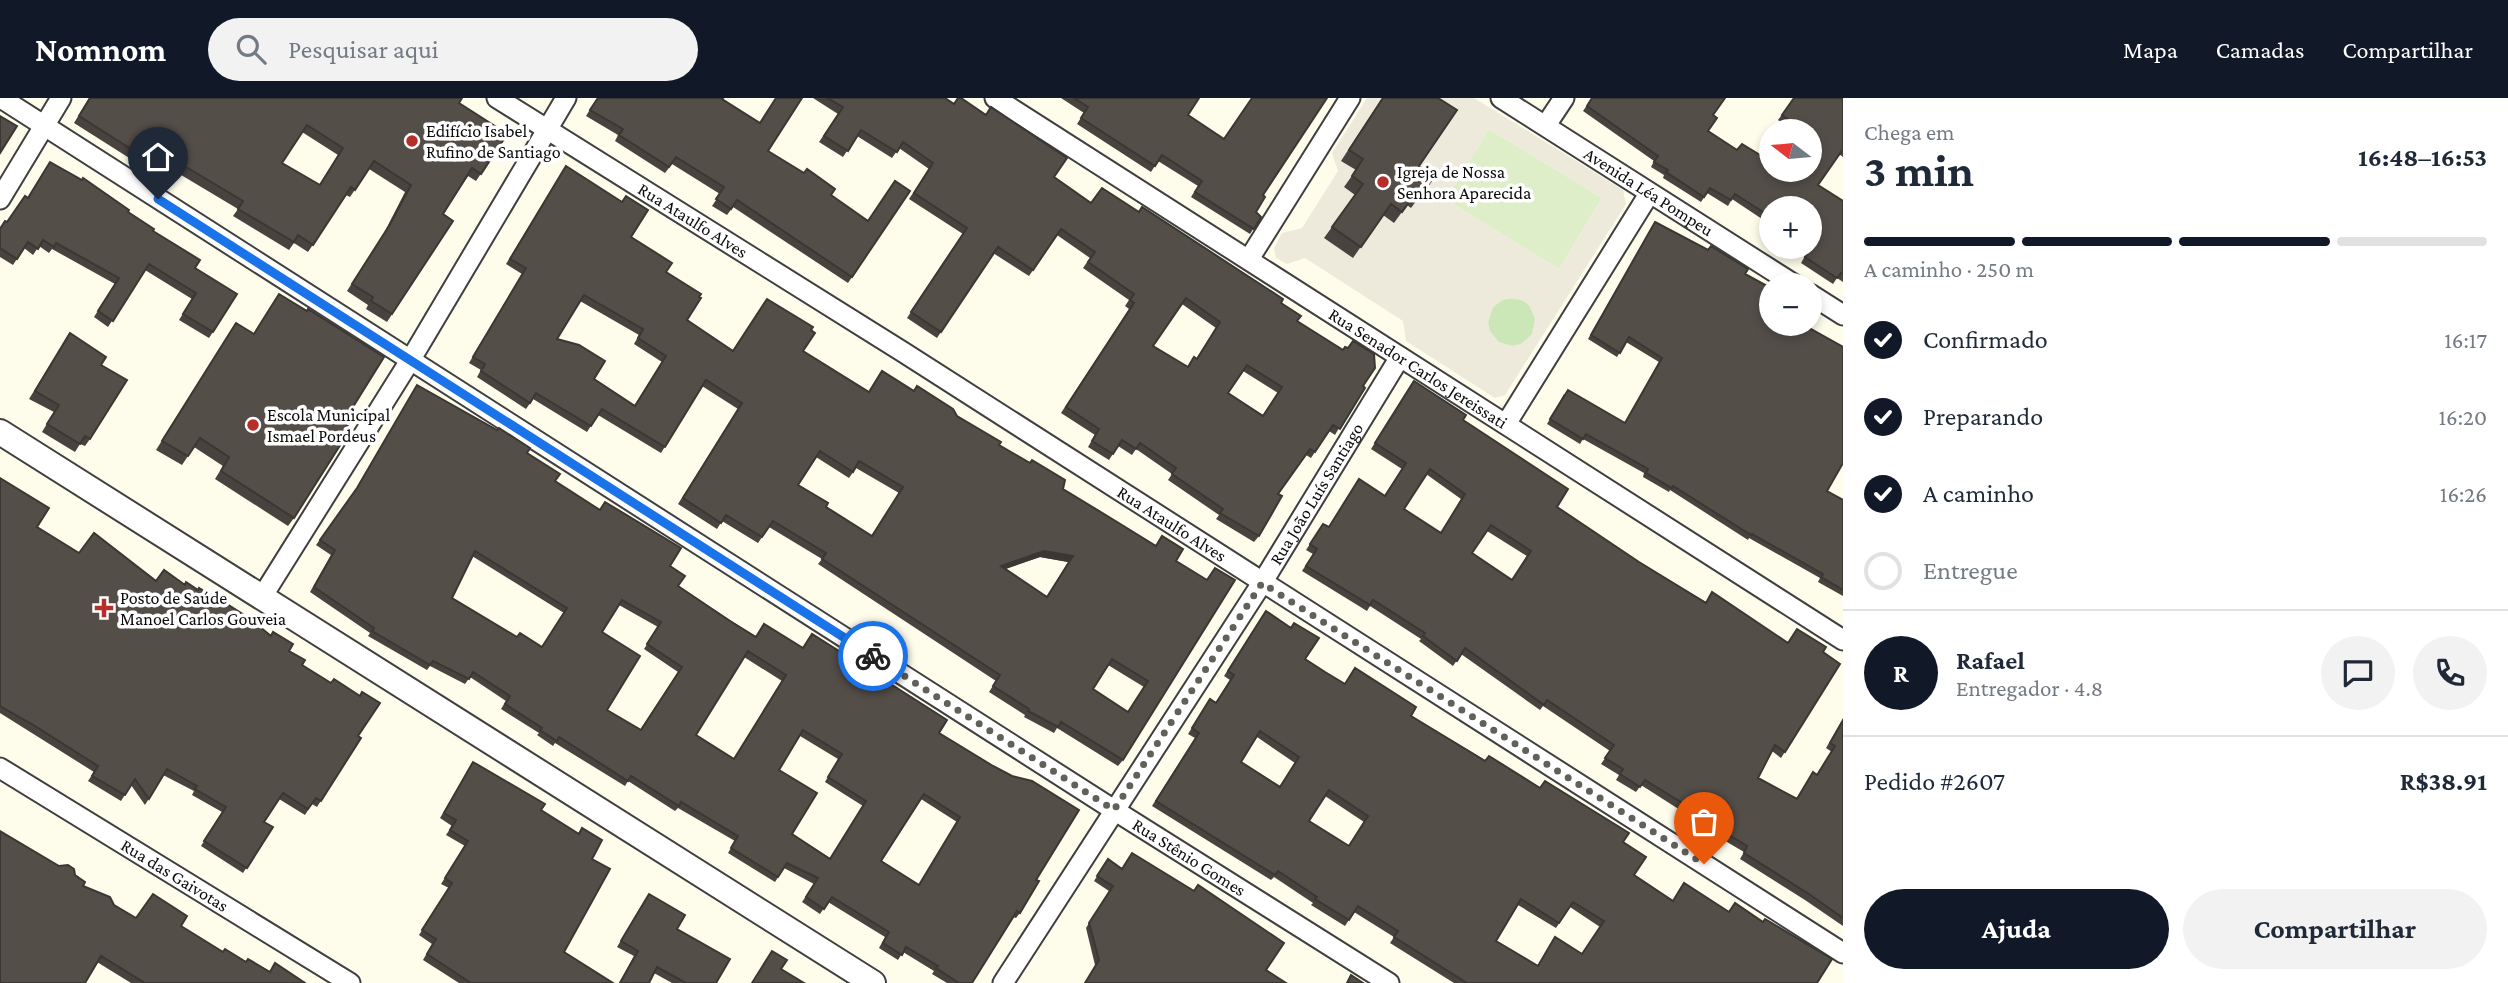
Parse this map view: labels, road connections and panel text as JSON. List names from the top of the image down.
{
  "streets": {
    "street": [
      "Avenida Léa Pompeu",
      "Rua Ataulfo Alves",
      "Rua Senador Carlos Jereissati",
      "Rua João Luís Santiago",
      "Rua Stênio Gomes",
      "Rua das Gaivotas"
    ]
  },
  "crossings": [
    ["Rua Ataulfo Alves", "Rua João Luís Santiago"],
    ["Rua Senador Carlos Jereissati", "Rua João Luís Santiago"],
    ["Rua João Luís Santiago", "Rua Stênio Gomes"]
  ],
  "places": {
    "other": ["Edifício Isabel Rufino de Santiago", "Igreja de Nossa Senhora Aparecida", "Escola Municipal Ismael Pordeus"],
    "health": ["Posto de Saúde Manoel Carlos Gouveia"]
  },
  "north": "left",
  "page": {
    "header": "Nomnom",
    "search": "Pesquisar aqui",
    "nav": ["Mapa", "Camadas", "Compartilhar"],
    "heading": ["3 min", "Chega em", "16:48–16:53"],
    "panel": [
      "Rafael",
      "Entregador · 4.8",
      "Pedido #2607",
      "R$38.91"
    ],
    "map_buttons": ["+", "−"],
    "bar": "A caminho · 250 m",
    "list": [
      ["Confirmado", "16:17"],
      ["Preparando", "16:20"],
      ["A caminho", "16:26"],
      "Entregue"
    ],
    "round": "R",
    "buttons": ["Ajuda", "Compartilhar"]
  }
}
